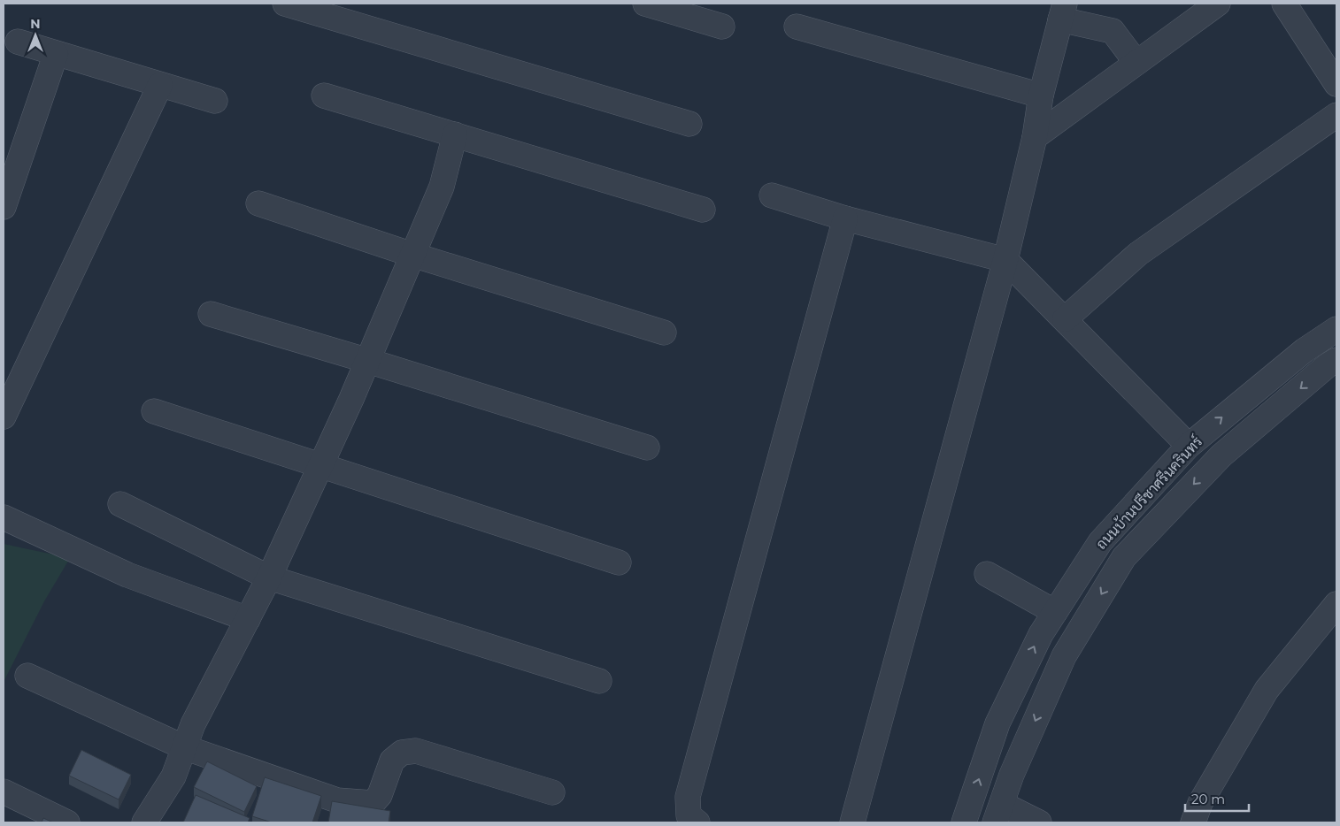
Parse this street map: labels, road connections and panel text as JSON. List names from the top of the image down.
{
  "streets": {
    "street": ["ถนนบ้านปรีชาศรีนครินทร์"]
  },
  "scale_bar": "20 m",
  "north": "top"
}
